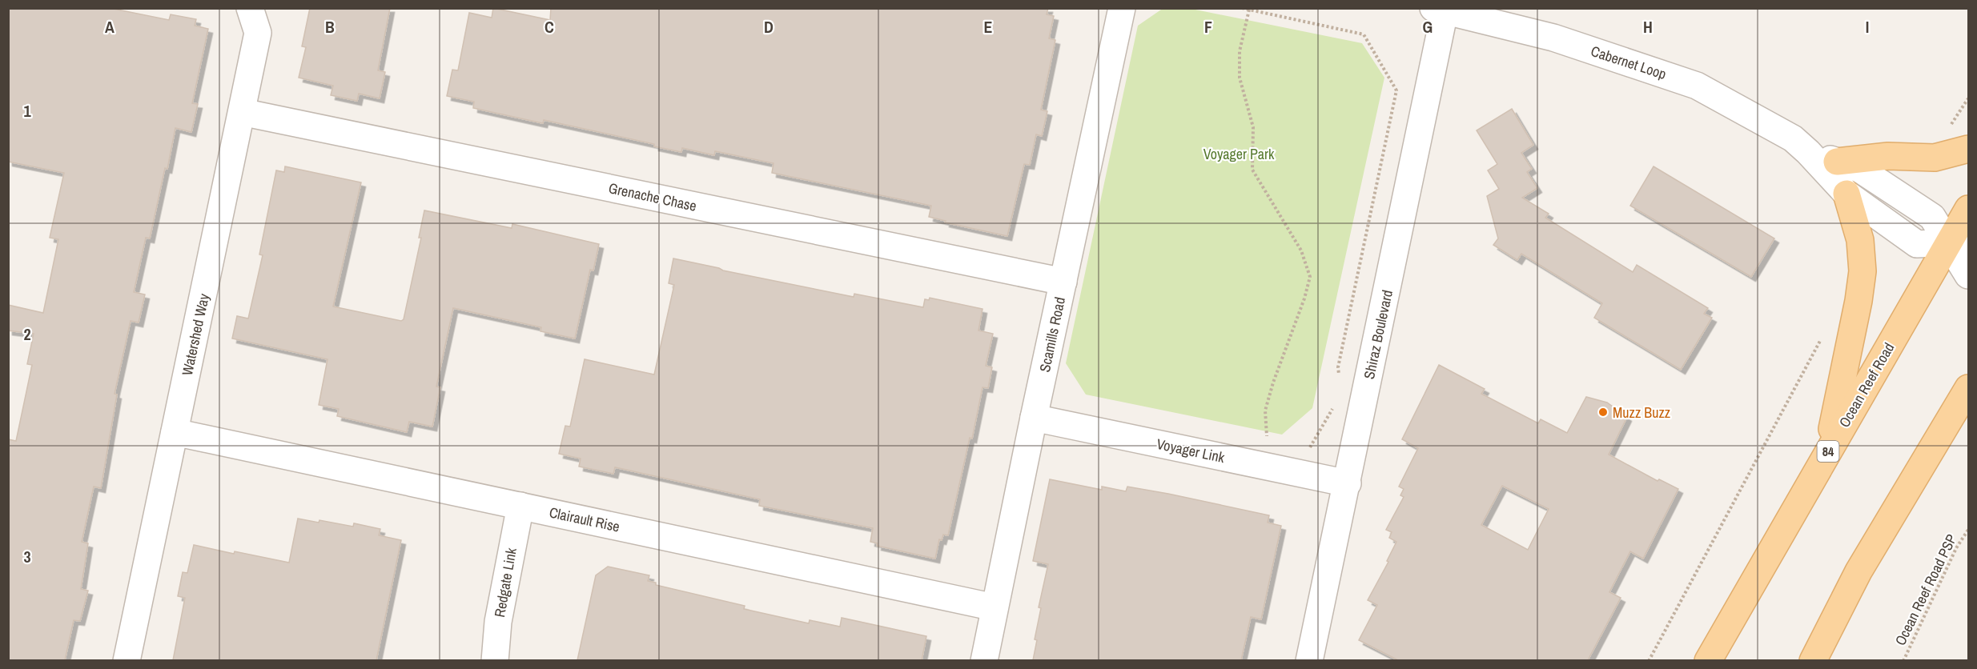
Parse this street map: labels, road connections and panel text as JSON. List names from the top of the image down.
{
  "streets": {
    "main road": ["Ocean Reef Road", "84"],
    "street": [
      "Cabernet Loop",
      "Grenache Chase",
      "Watershed Way",
      "Scamills Road",
      "Shiraz Boulevard",
      "Voyager Link",
      "Clairault Rise",
      "Redgate Link"
    ],
    "path": ["Ocean Reef Road PSP"]
  },
  "crossings": [
    ["Cabernet Loop", "Shiraz Boulevard"],
    ["Cabernet Loop", "Ocean Reef Road"],
    ["Grenache Chase", "Watershed Way"],
    ["Grenache Chase", "Scamills Road"],
    ["Watershed Way", "Clairault Rise"],
    ["Scamills Road", "Voyager Link"],
    ["Scamills Road", "Clairault Rise"],
    ["Shiraz Boulevard", "Voyager Link"],
    ["Clairault Rise", "Redgate Link"]
  ],
  "parks": ["Voyager Park"],
  "places": ["Muzz Buzz"],
  "grid": {
    "columns": [
      "A",
      "B",
      "C",
      "D",
      "E",
      "F",
      "G",
      "H",
      "I"
    ],
    "rows": ["1", "2", "3"]
  }
}
